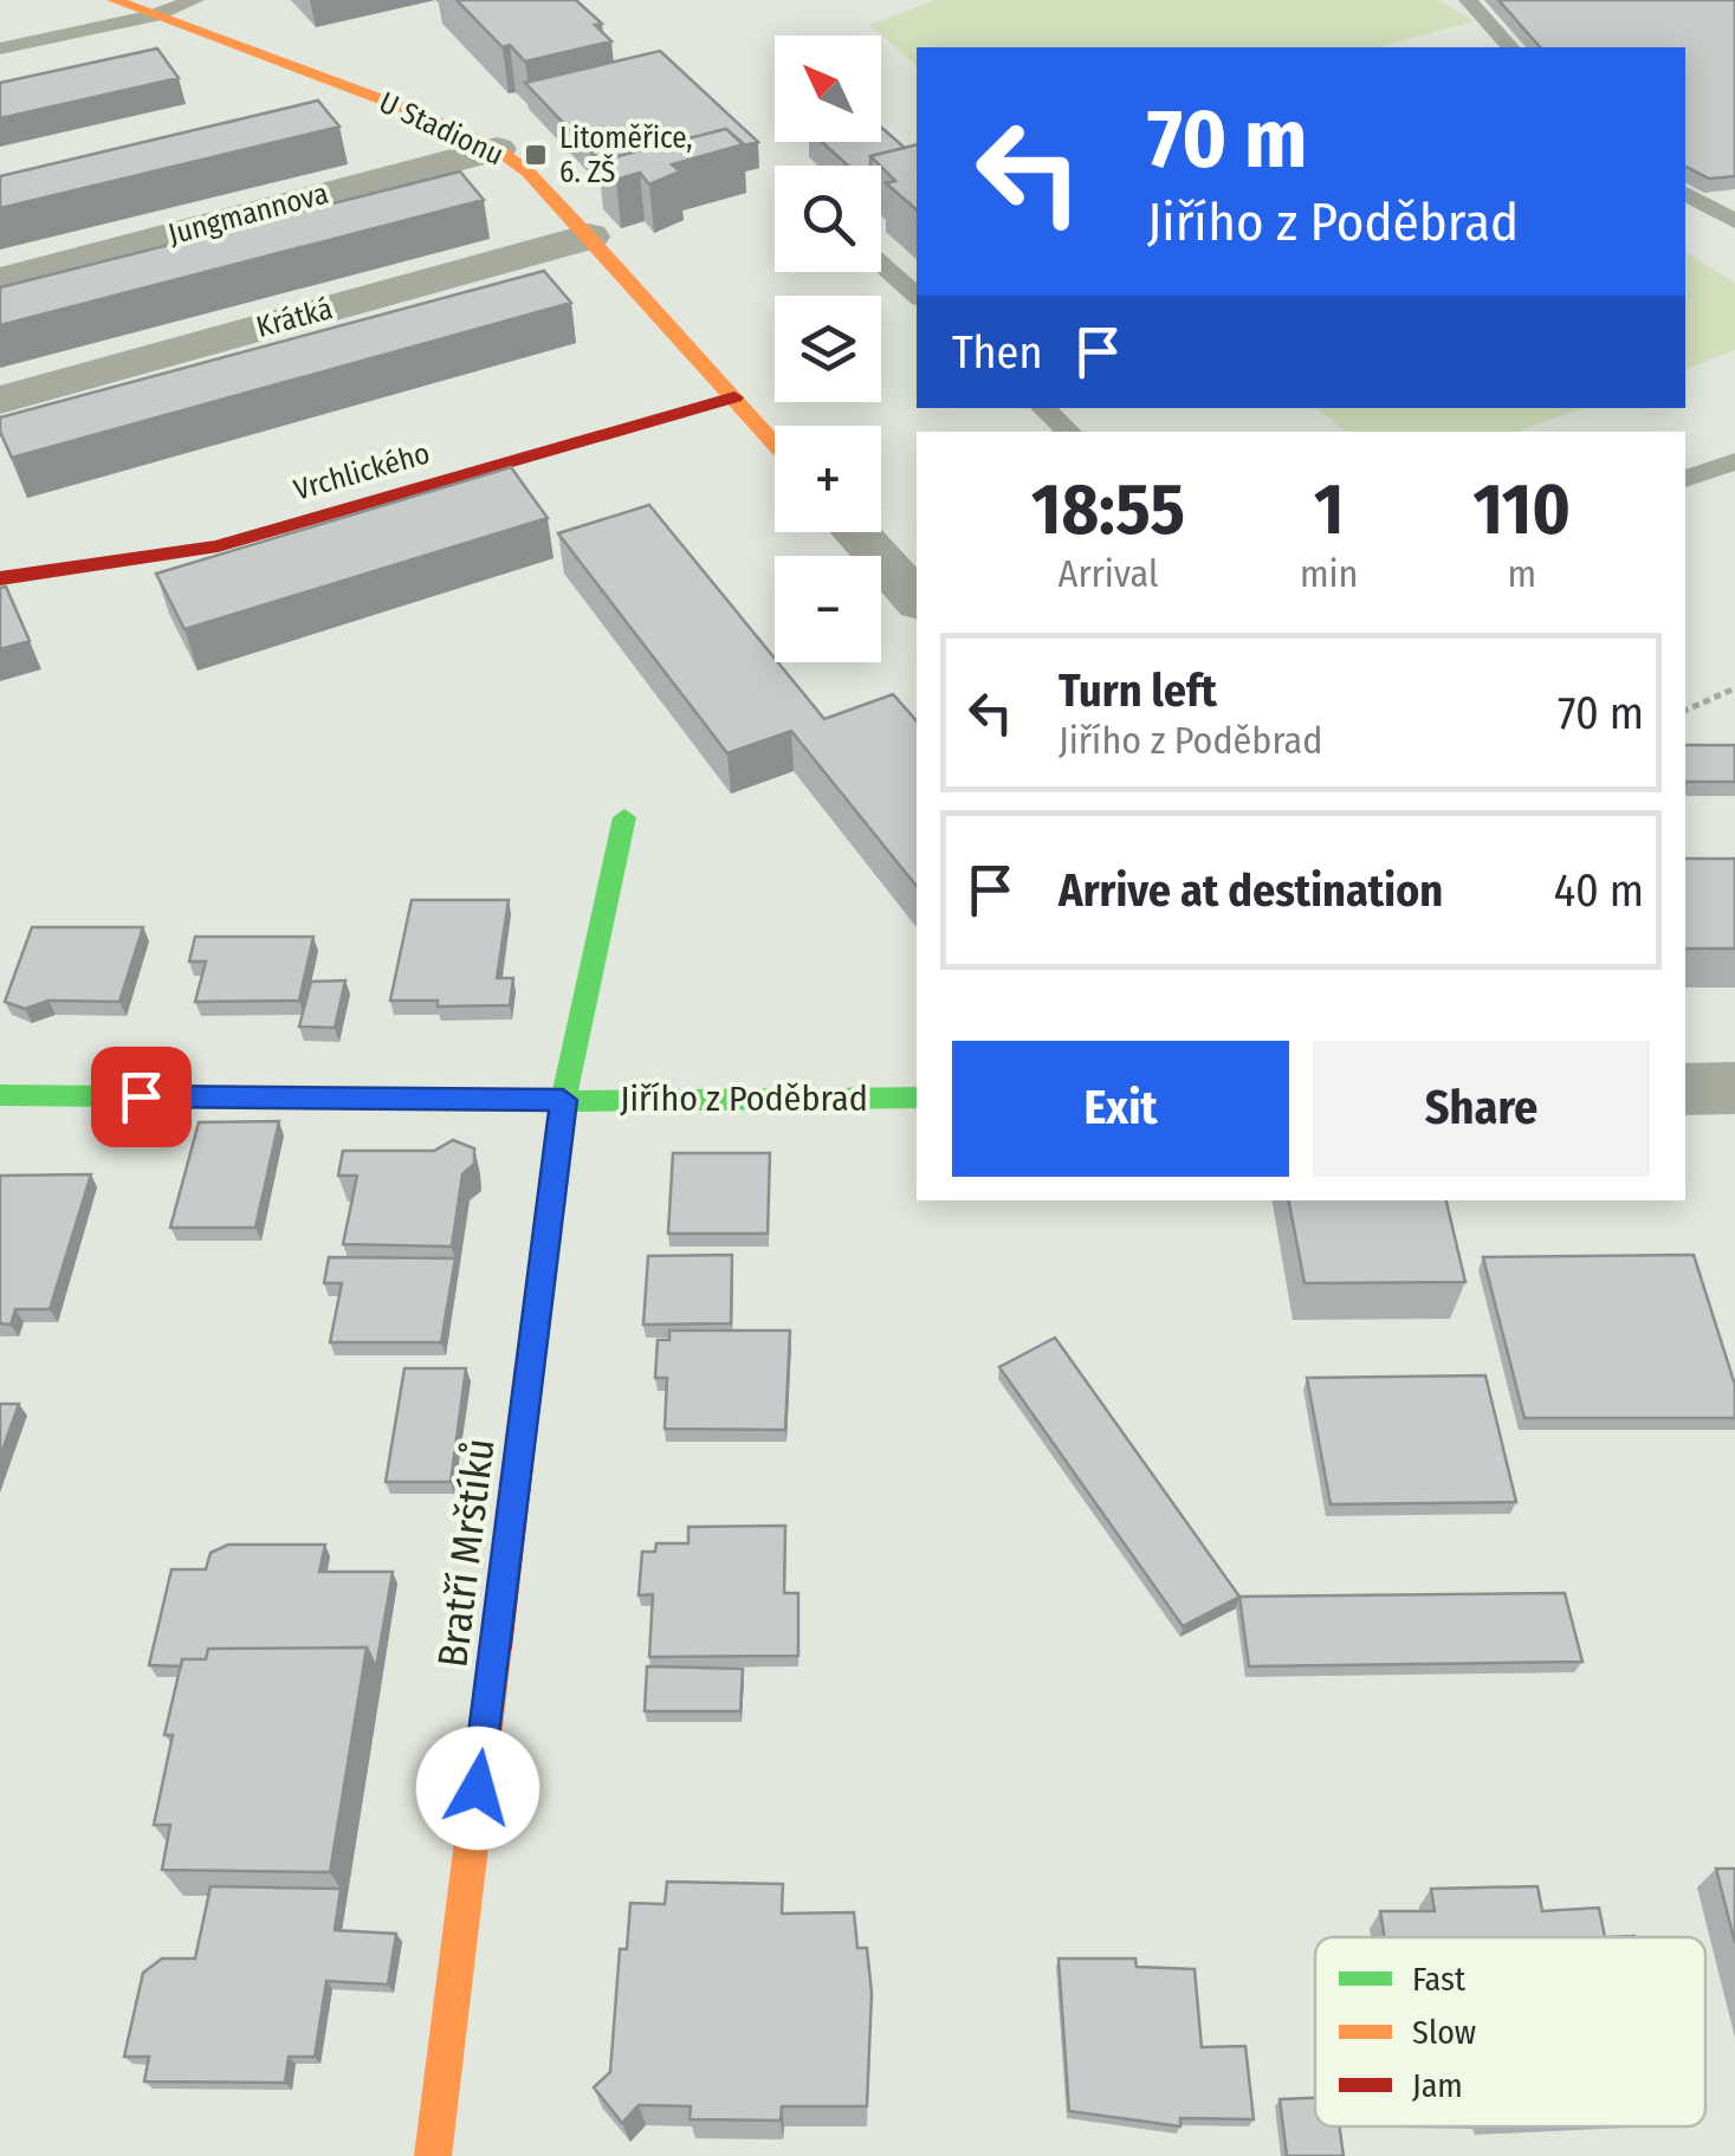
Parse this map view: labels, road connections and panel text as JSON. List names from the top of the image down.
{
  "streets": {
    "street": [
      "U Stadionu",
      "Jungmannova",
      "Krátká",
      "Vrchlického",
      "Jiřího z Poděbrad",
      "Bratří Mrštíků"
    ]
  },
  "crossings": [
    ["U Stadionu", "Jungmannova"],
    ["U Stadionu", "Krátká"],
    ["U Stadionu", "Vrchlického"],
    ["Jiřího z Poděbrad", "Bratří Mrštíků"]
  ],
  "places": {
    "transit": ["Litoměřice, 6. ZŠ"]
  },
  "legend": ["Fast", "Slow", "Jam"],
  "north": "top left",
  "page": {
    "map_buttons": ["+", "−"],
    "turn": ["70 m", "Jiřího z Poděbrad"],
    "then": "Then",
    "eta": [
      "18:55",
      "Arrival",
      "1",
      "min",
      "110",
      "m"
    ],
    "list": [
      {
        "name": "Turn left",
        "note": "Jiřího z Poděbrad",
        "value": "70 m"
      },
      {
        "name": "Arrive at destination",
        "value": "40 m"
      }
    ],
    "buttons": ["Exit", "Share"]
  }
}
